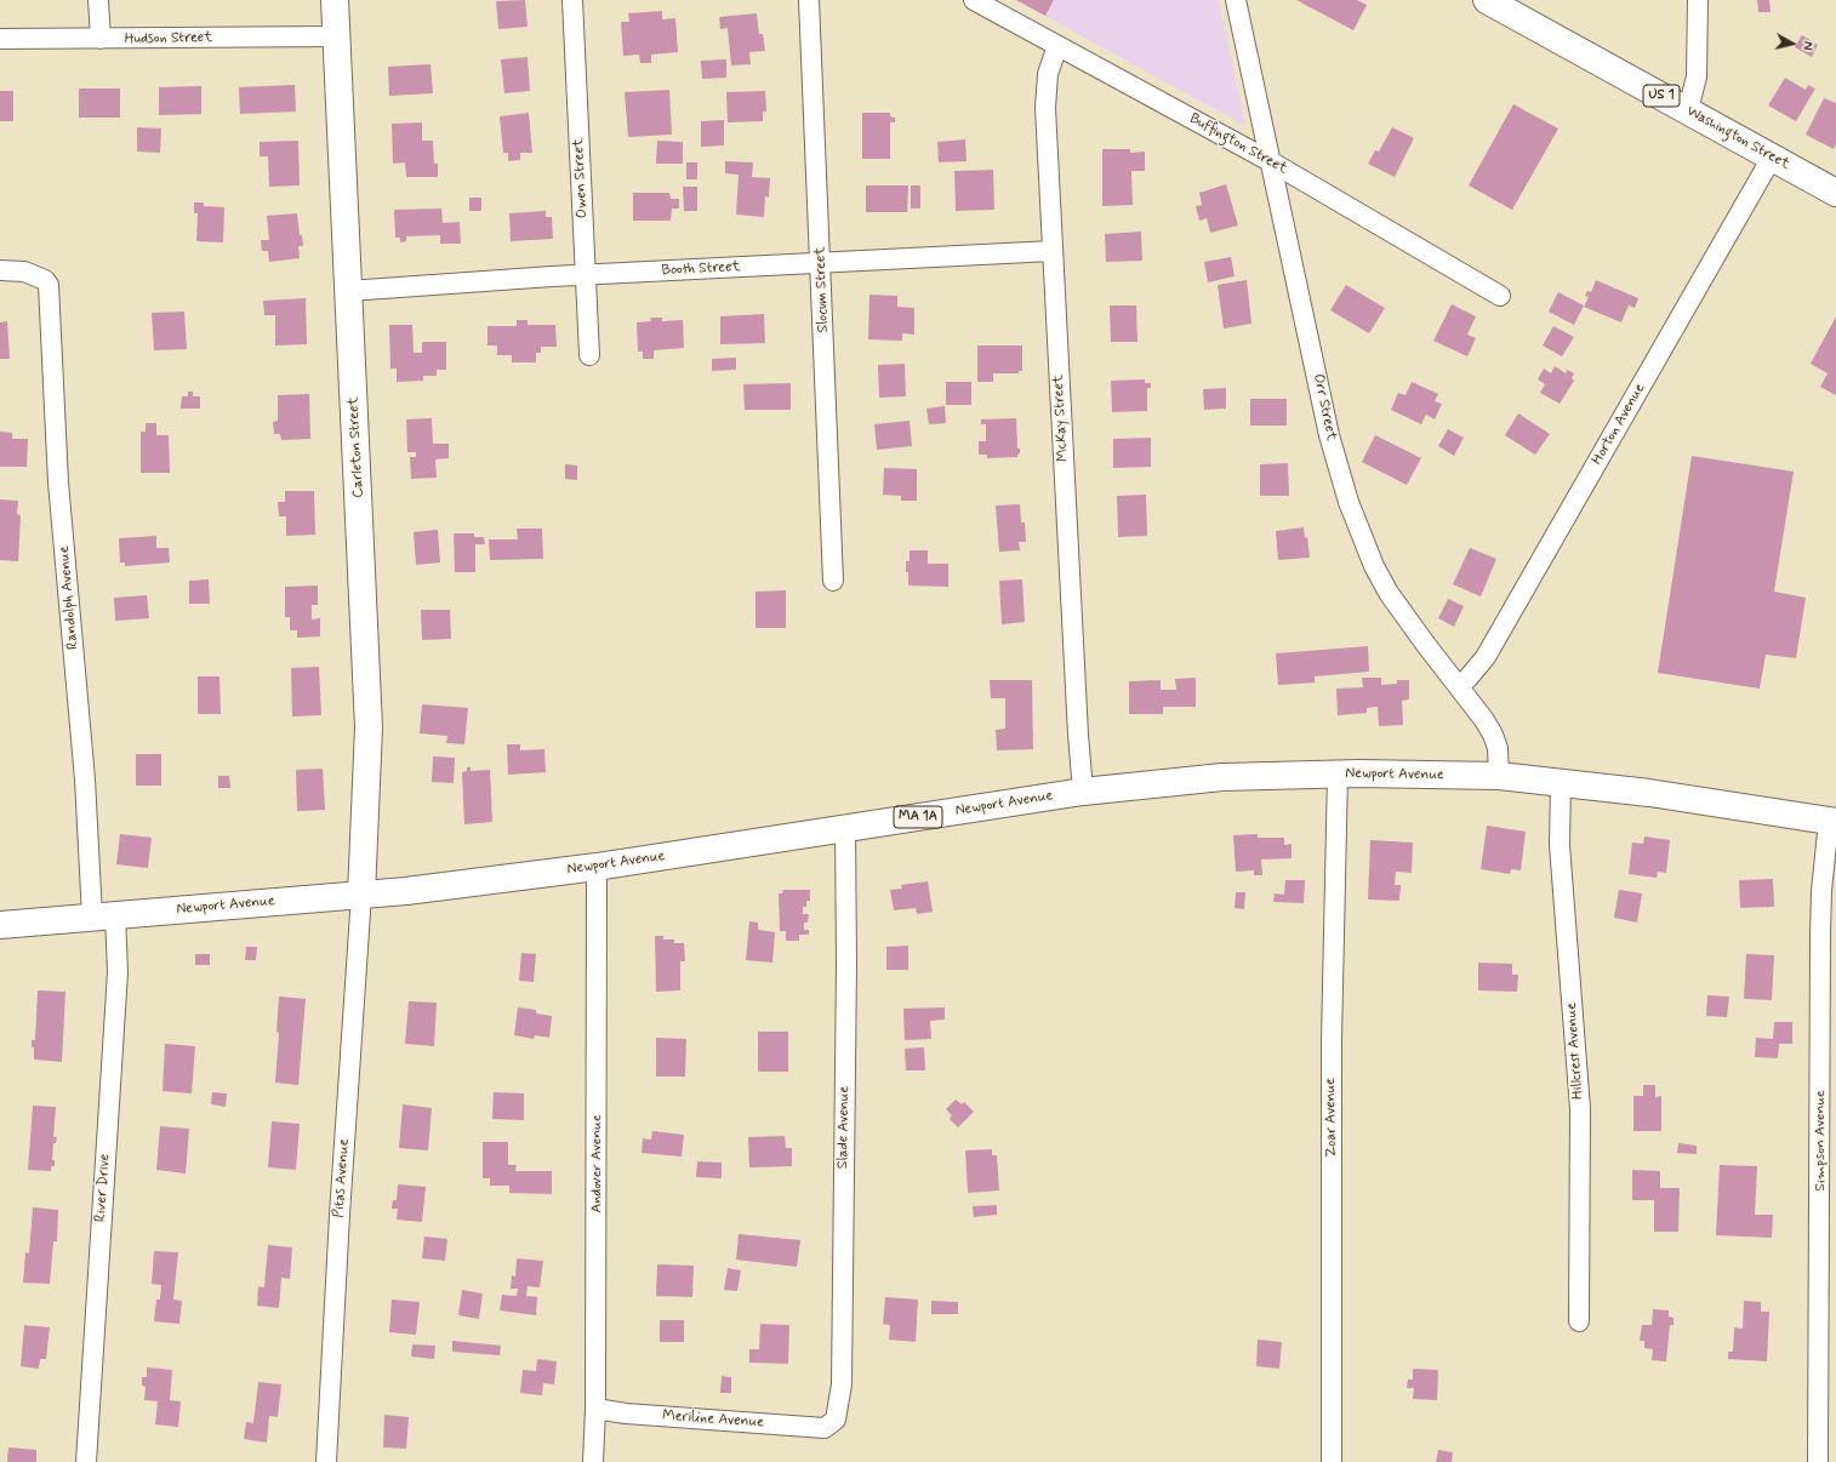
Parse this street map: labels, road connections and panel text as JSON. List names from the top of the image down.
{
  "streets": {
    "main road": [
      "US 1",
      "Washington Street",
      "Carleton Street",
      "Newport Avenue",
      "MA 1A"
    ],
    "street": [
      "Hudson Street",
      "Buffington Street",
      "Owen Street",
      "Booth Street",
      "Slocum Street",
      "Orr Street",
      "McKay Street",
      "Horton Avenue",
      "Randolph Avenue",
      "Hillcrest Avenue",
      "Zoar Avenue",
      "Slade Avenue",
      "Simpson Avenue",
      "Andover Avenue",
      "Pitas Avenue",
      "River Drive",
      "Meriline Avenue"
    ]
  },
  "crossings": [
    ["Hudson Street", "Carleton Street"],
    ["Washington Street", "Horton Avenue"],
    ["Buffington Street", "Orr Street"],
    ["Buffington Street", "McKay Street"],
    ["Owen Street", "Booth Street"],
    ["Booth Street", "Slocum Street"],
    ["Booth Street", "McKay Street"],
    ["Booth Street", "Carleton Street"],
    ["Orr Street", "Horton Avenue"],
    ["Orr Street", "Newport Avenue"],
    ["McKay Street", "Newport Avenue"],
    ["Carleton Street", "Newport Avenue"],
    ["Carleton Street", "Pitas Avenue"],
    ["Randolph Avenue", "Newport Avenue"],
    ["Randolph Avenue", "River Drive"],
    ["Newport Avenue", "Hillcrest Avenue"],
    ["Newport Avenue", "Zoar Avenue"],
    ["Newport Avenue", "Slade Avenue"],
    ["Newport Avenue", "Simpson Avenue"],
    ["Newport Avenue", "Andover Avenue"],
    ["Newport Avenue", "Pitas Avenue"],
    ["Newport Avenue", "River Drive"],
    ["Slade Avenue", "Meriline Avenue"],
    ["Andover Avenue", "Meriline Avenue"]
  ],
  "north": "right"
}
